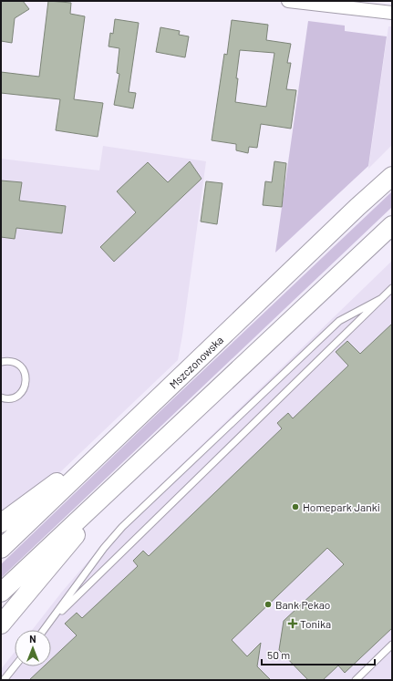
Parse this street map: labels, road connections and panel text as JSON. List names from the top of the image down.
{
  "streets": {
    "main road": ["Mszczonowska"]
  },
  "places": {
    "other": ["Homepark Janki", "Bank Pekao"],
    "health": ["Tonika"]
  },
  "scale_bar": "50 m",
  "north": "top"
}
